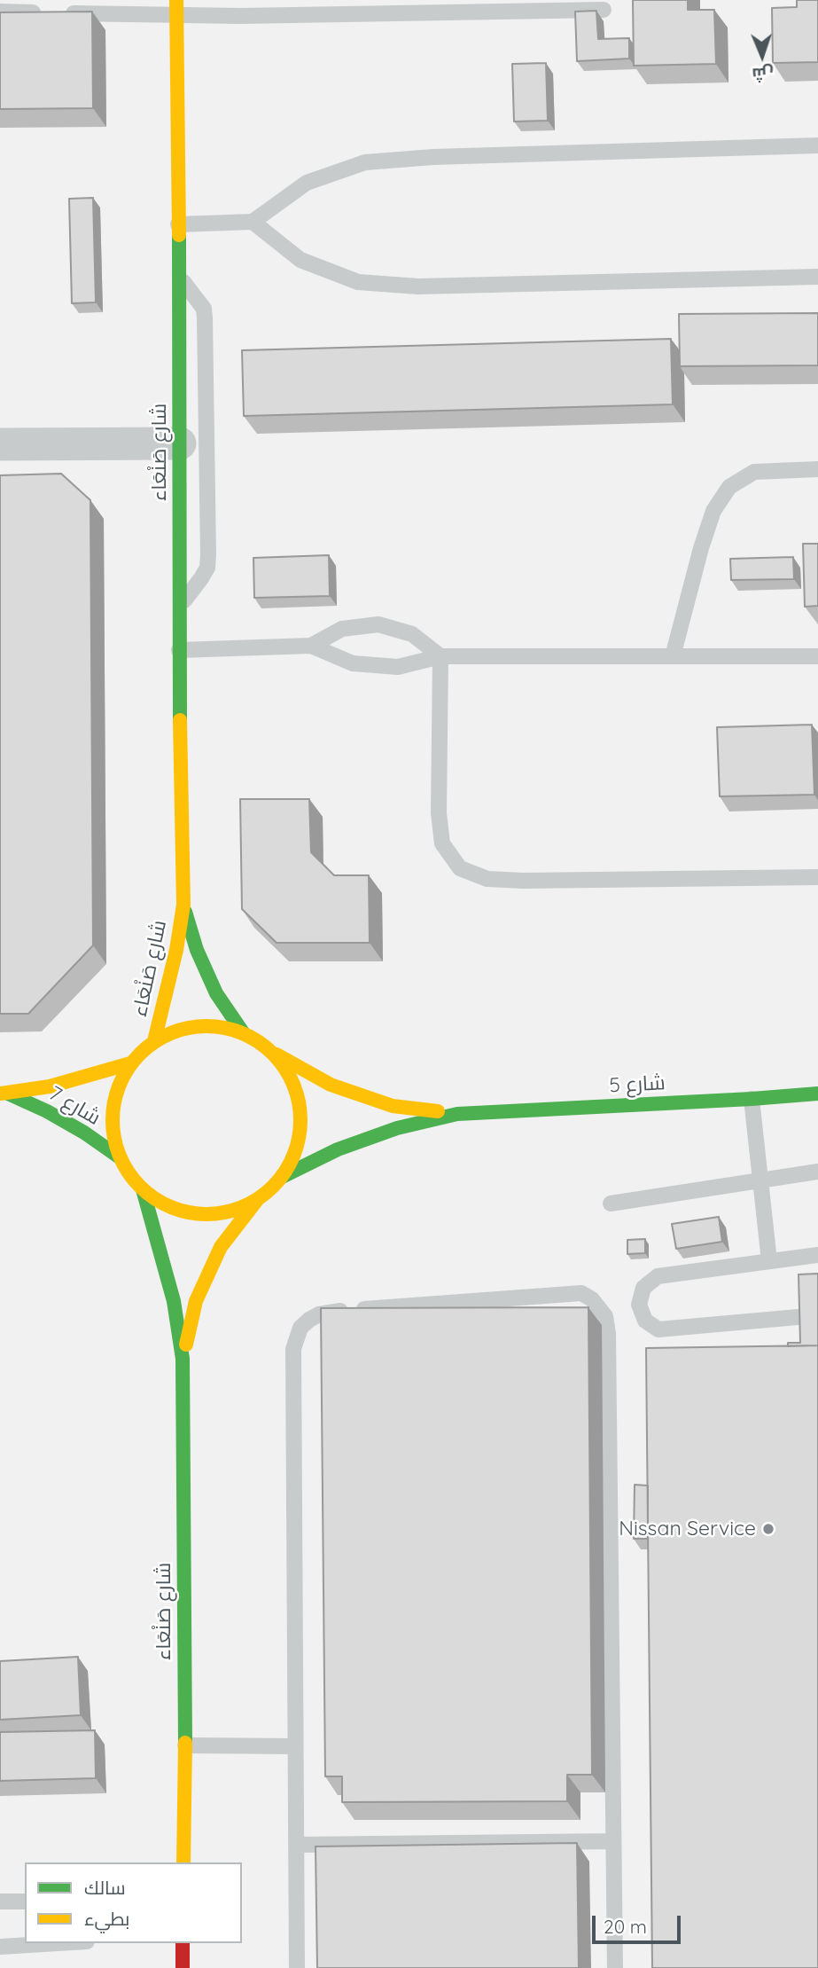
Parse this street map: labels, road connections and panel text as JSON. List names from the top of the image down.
{
  "streets": {
    "street": ["شارع صَنْعَاء", "شارع 5", "شارع 7"]
  },
  "crossings": [
    ["شارع صَنْعَاء", "شارع 5"],
    ["شارع صَنْعَاء", "شارع 7"],
    ["شارع 5", "شارع 7"]
  ],
  "places": ["Nissan Service"],
  "legend": ["سالك", "بطيء"],
  "scale_bar": "20 m",
  "north": "bottom"
}
